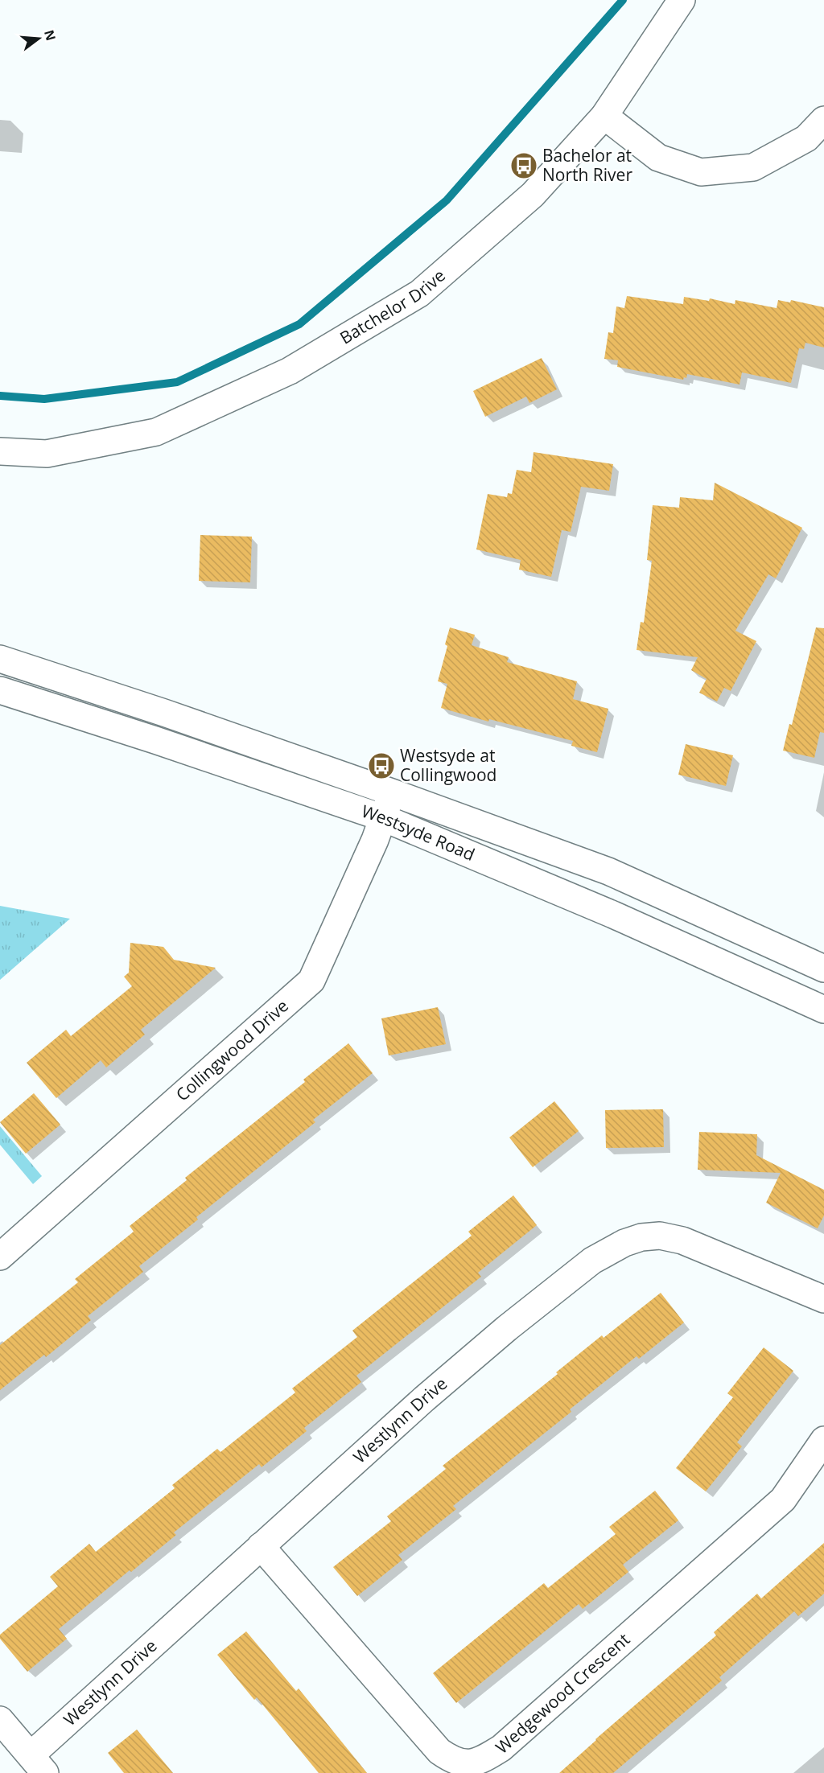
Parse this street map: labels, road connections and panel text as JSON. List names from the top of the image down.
{
  "streets": {
    "street": [
      "Batchelor Drive",
      "Westsyde Road",
      "Collingwood Drive",
      "Westlynn Drive",
      "Wedgewood Crescent"
    ]
  },
  "crossings": [
    ["Westsyde Road", "Collingwood Drive"],
    ["Westlynn Drive", "Wedgewood Crescent"]
  ],
  "places": {
    "bus stop": ["Bachelor at North River", "Westsyde at Collingwood"]
  },
  "north": "right"
}
